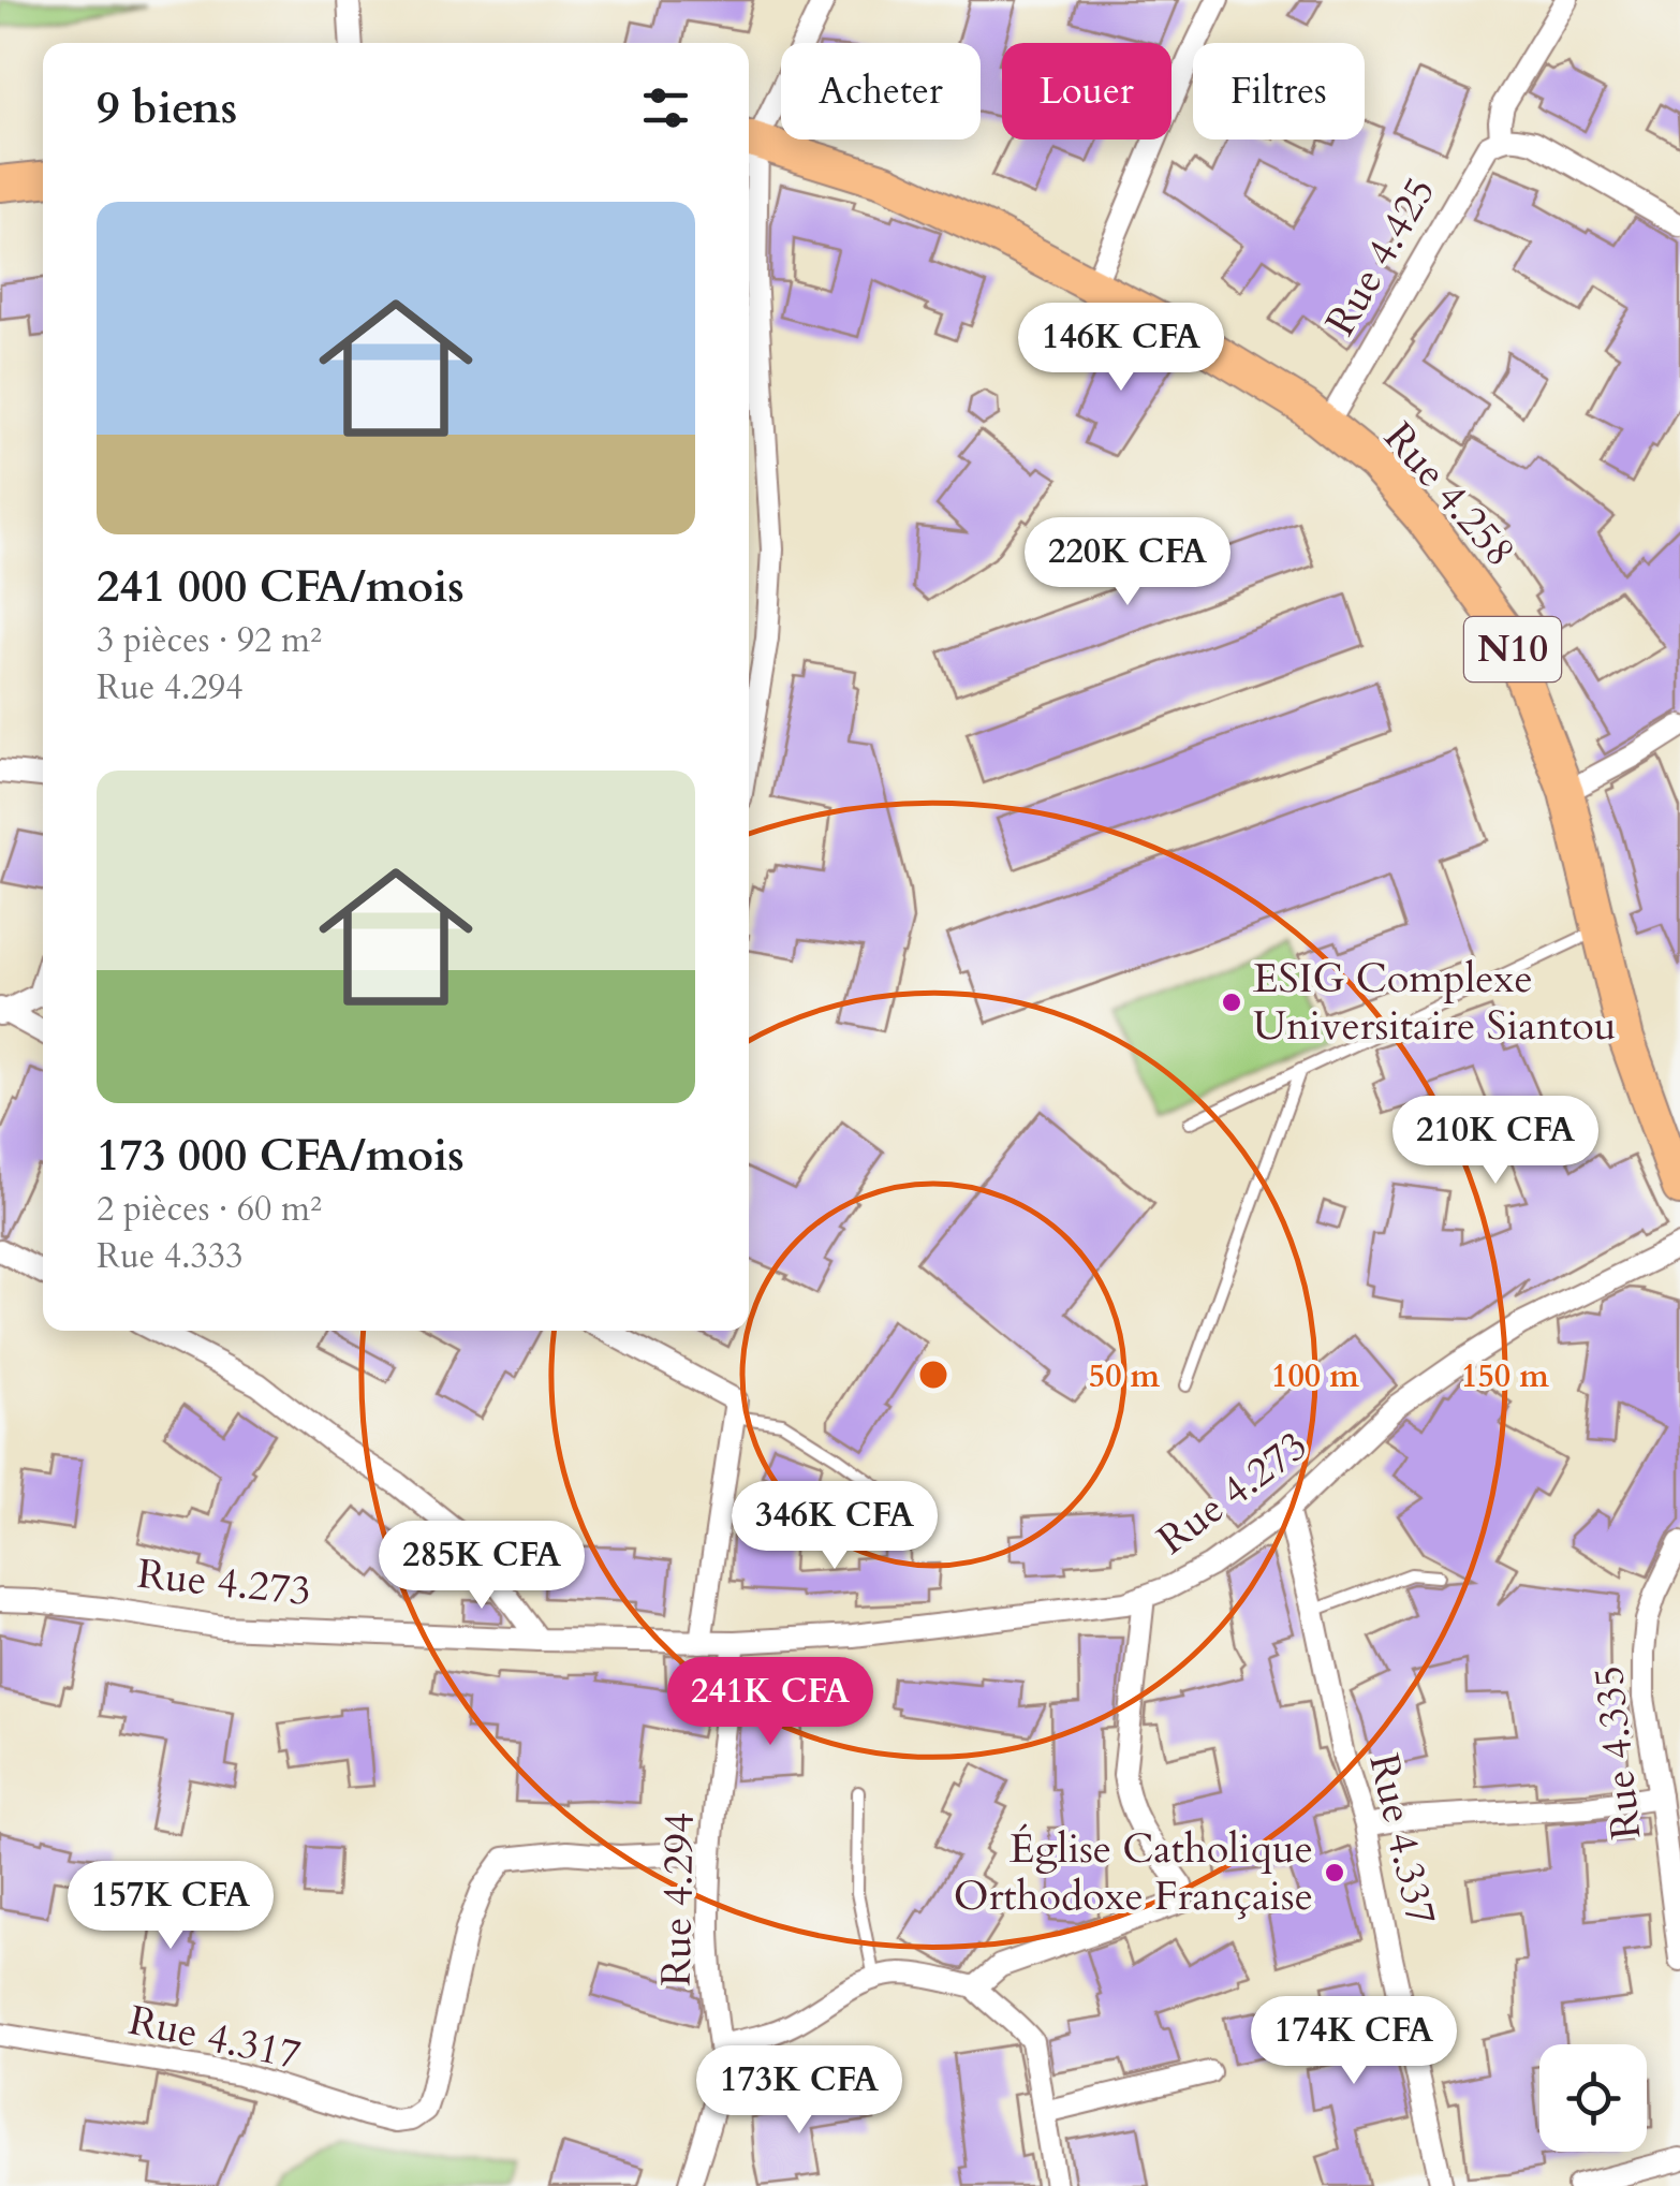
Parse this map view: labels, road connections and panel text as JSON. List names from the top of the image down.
{
  "streets": {
    "highway": ["Rue 4.258", "N10"],
    "street": [
      "Rue 4.425",
      "Rue 4.273",
      "Rue 4.335",
      "Rue 4.337",
      "Rue 4.294",
      "Rue 4.317"
    ]
  },
  "crossings": [
    ["Rue 4.425", "Rue 4.258"],
    ["Rue 4.273", "Rue 4.337"],
    ["Rue 4.273", "Rue 4.294"],
    ["Rue 4.294", "Rue 4.317"]
  ],
  "places": ["ESIG Complexe Universitaire Siantou", "Église Catholique Orthodoxe Française"],
  "page": {
    "chip": ["Acheter", "Louer", "Filtres"],
    "heading": "9 biens",
    "list": [
      {
        "name": "241 000 CFA/mois",
        "note": "3 pièces · 92 m² · Rue 4.294"
      },
      {
        "name": "173 000 CFA/mois",
        "note": "2 pièces · 60 m² · Rue 4.333"
      }
    ],
    "price": [
      "146K CFA",
      "220K CFA",
      "210K CFA",
      "346K CFA",
      "285K CFA",
      "241K CFA",
      "157K CFA",
      "174K CFA",
      "173K CFA"
    ]
  },
  "rings": ["50 m", "100 m", "150 m"]
}
